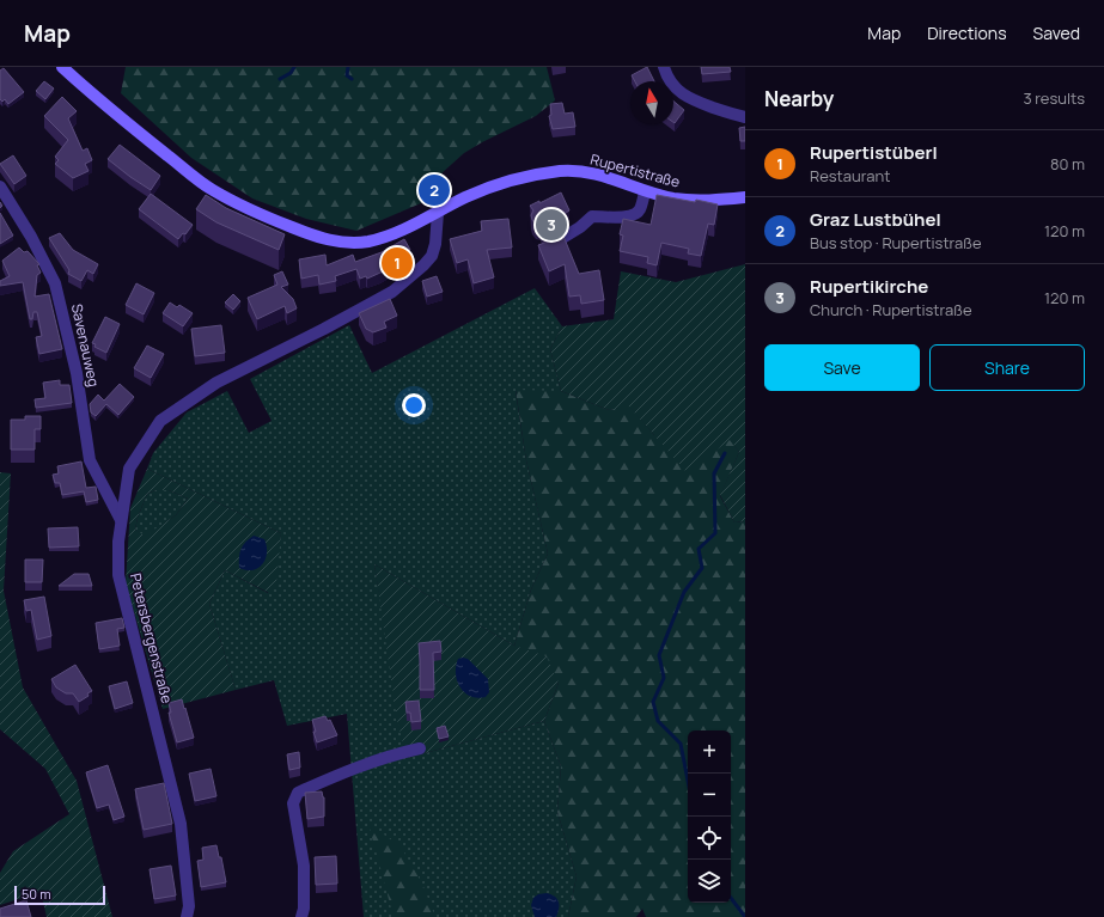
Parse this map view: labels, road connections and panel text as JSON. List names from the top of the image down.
{
  "streets": {
    "main road": ["Rupertistraße"],
    "street": ["Savenauweg", "Petersbergenstraße"]
  },
  "crossings": [
    ["Rupertistraße", "Petersbergenstraße"],
    ["Savenauweg", "Petersbergenstraße"]
  ],
  "scale_bar": "50 m",
  "north": "top",
  "page": {
    "header": "Map",
    "nav": ["Map", "Directions", "Saved"],
    "heading": ["Nearby", "3 results"],
    "list": [
      {
        "mark": "1",
        "name": "Rupertistüberl",
        "note": "Restaurant",
        "value": "80 m"
      },
      {
        "mark": "2",
        "name": "Graz Lustbühel",
        "note": "Bus stop · Rupertistraße",
        "value": "120 m"
      },
      {
        "mark": "3",
        "name": "Rupertikirche",
        "note": "Church · Rupertistraße",
        "value": "120 m"
      }
    ],
    "pins": ["2", "3", "1"],
    "buttons": ["Save", "Share"],
    "map_buttons": ["+", "−"],
    "scale": "50 m"
  }
}
